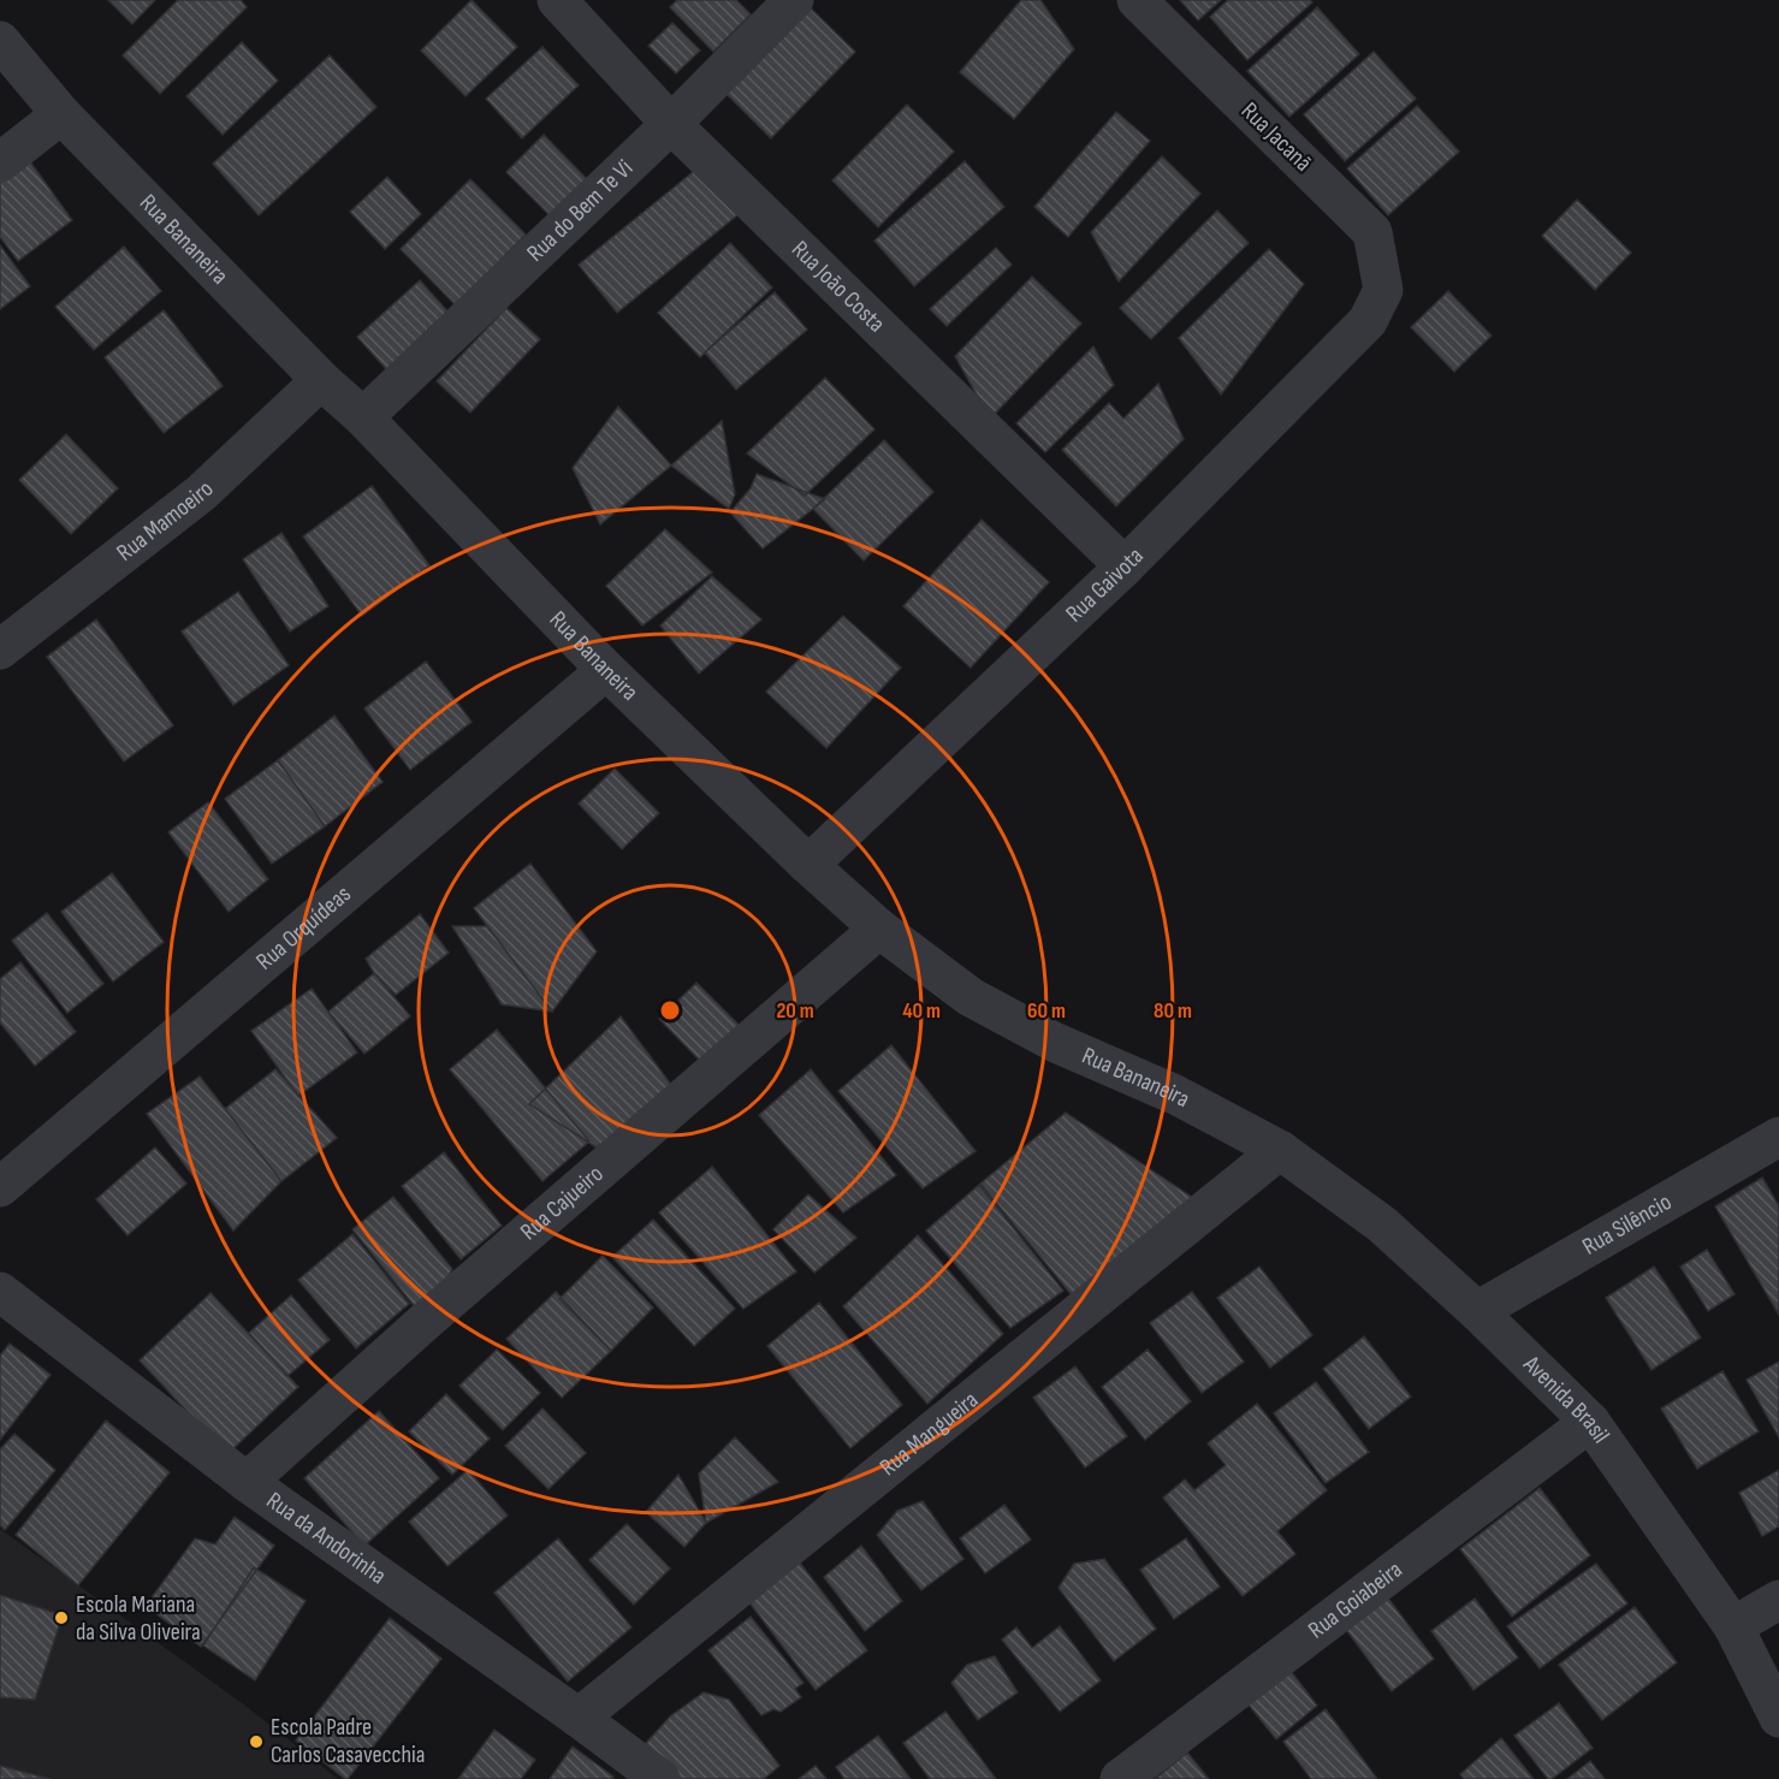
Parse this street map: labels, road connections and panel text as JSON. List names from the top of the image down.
{
  "streets": {
    "street": [
      "Rua Jacanã",
      "Rua do Bem Te Vi",
      "Rua Bananeira",
      "Rua João Costa",
      "Rua Mamoeiro",
      "Rua Gaivota",
      "Rua Orquídeas",
      "Rua Cajueiro",
      "Rua Silêncio",
      "Avenida Brasil",
      "Rua Mangueira",
      "Rua da Andorinha",
      "Rua Goiabeira"
    ]
  },
  "crossings": [
    ["Rua Jacanã", "Rua Gaivota"],
    ["Rua do Bem Te Vi", "Rua Bananeira"],
    ["Rua do Bem Te Vi", "Rua João Costa"],
    ["Rua Bananeira", "Rua Mamoeiro"],
    ["Rua Bananeira", "Rua Gaivota"],
    ["Rua Bananeira", "Rua Orquídeas"],
    ["Rua Bananeira", "Rua Cajueiro"],
    ["Rua Bananeira", "Avenida Brasil"],
    ["Rua Bananeira", "Rua Mangueira"],
    ["Rua João Costa", "Rua Gaivota"],
    ["Rua Cajueiro", "Rua da Andorinha"],
    ["Rua Silêncio", "Avenida Brasil"],
    ["Avenida Brasil", "Rua Mangueira"],
    ["Avenida Brasil", "Rua Goiabeira"],
    ["Rua Mangueira", "Rua da Andorinha"]
  ],
  "places": ["Escola Mariana da Silva Oliveira", "Escola Padre Carlos Casavecchia"],
  "rings": [
    "20 m",
    "40 m",
    "60 m",
    "80 m"
  ]
}
